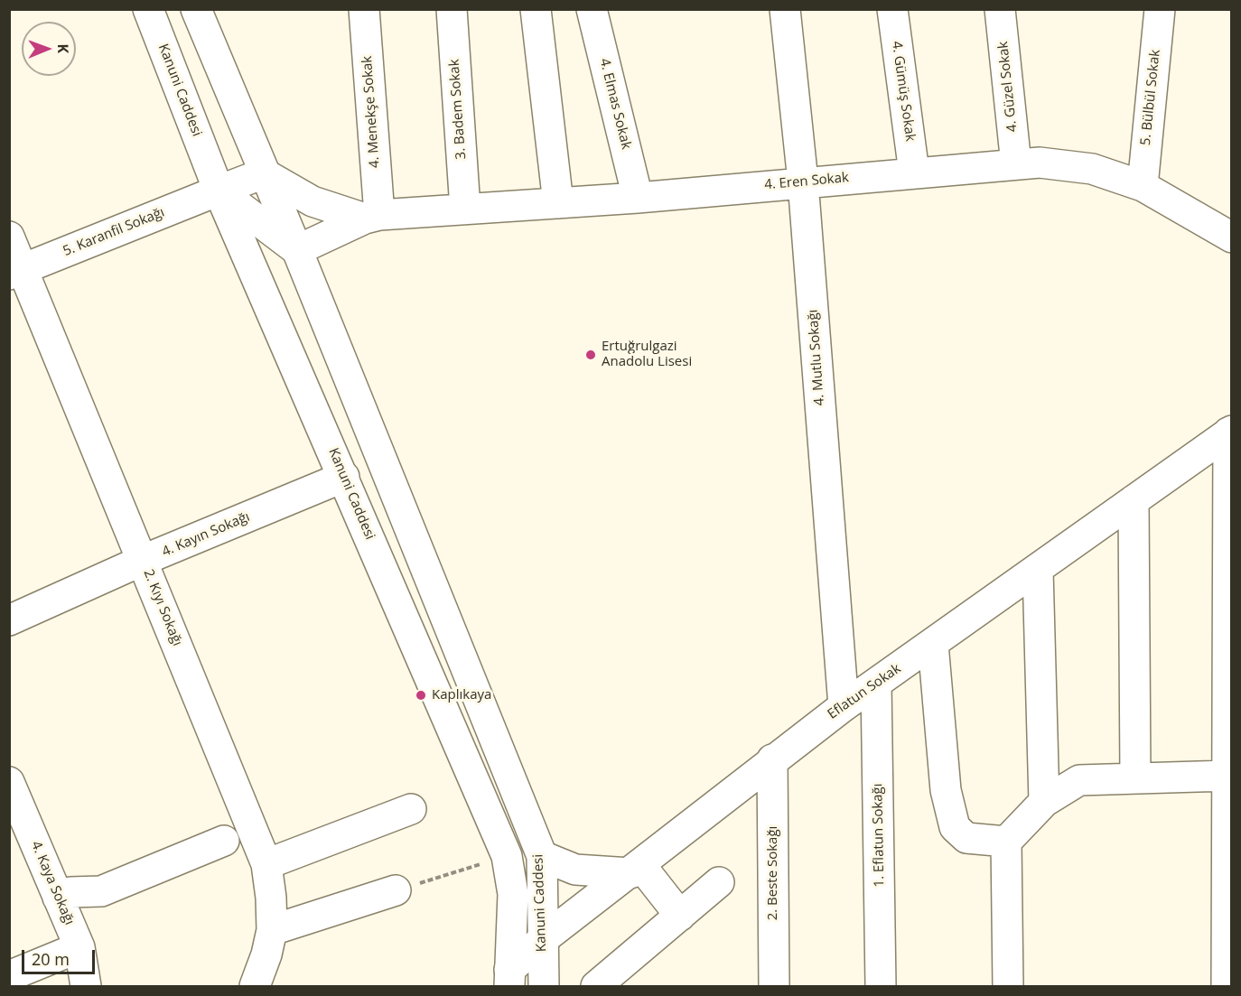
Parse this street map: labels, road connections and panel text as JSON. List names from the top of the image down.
{
  "streets": {
    "street": [
      "4. Güzel Sokak",
      "Kanuni Caddesi",
      "4. Gümüş Sokak",
      "5. Bülbül Sokak",
      "4. Elmas Sokak",
      "3. Badem Sokak",
      "4. Menekşe Sokak",
      "4. Eren Sokak",
      "5. Karanfil Sokağı",
      "4. Mutlu Sokağı",
      "4. Kayın Sokağı",
      "2. Kıyı Sokağı",
      "Eflatun Sokak",
      "1. Eflatun Sokağı",
      "2. Beste Sokağı",
      "4. Kaya Sokağı"
    ]
  },
  "crossings": [
    ["4. Güzel Sokak", "4. Eren Sokak"],
    ["Kanuni Caddesi", "4. Eren Sokak"],
    ["Kanuni Caddesi", "5. Karanfil Sokağı"],
    ["Kanuni Caddesi", "4. Kayın Sokağı"],
    ["Kanuni Caddesi", "Eflatun Sokak"],
    ["4. Gümüş Sokak", "4. Eren Sokak"],
    ["5. Bülbül Sokak", "4. Eren Sokak"],
    ["4. Elmas Sokak", "4. Eren Sokak"],
    ["3. Badem Sokak", "4. Eren Sokak"],
    ["4. Menekşe Sokak", "4. Eren Sokak"],
    ["4. Eren Sokak", "5. Karanfil Sokağı"],
    ["4. Eren Sokak", "4. Mutlu Sokağı"],
    ["5. Karanfil Sokağı", "2. Kıyı Sokağı"],
    ["4. Mutlu Sokağı", "Eflatun Sokak"],
    ["4. Kayın Sokağı", "2. Kıyı Sokağı"],
    ["Eflatun Sokak", "1. Eflatun Sokağı"],
    ["Eflatun Sokak", "2. Beste Sokağı"]
  ],
  "places": ["Ertuğrulgazi Anadolu Lisesi", "Kaplıkaya"],
  "scale_bar": "20 m",
  "north": "right"
}
